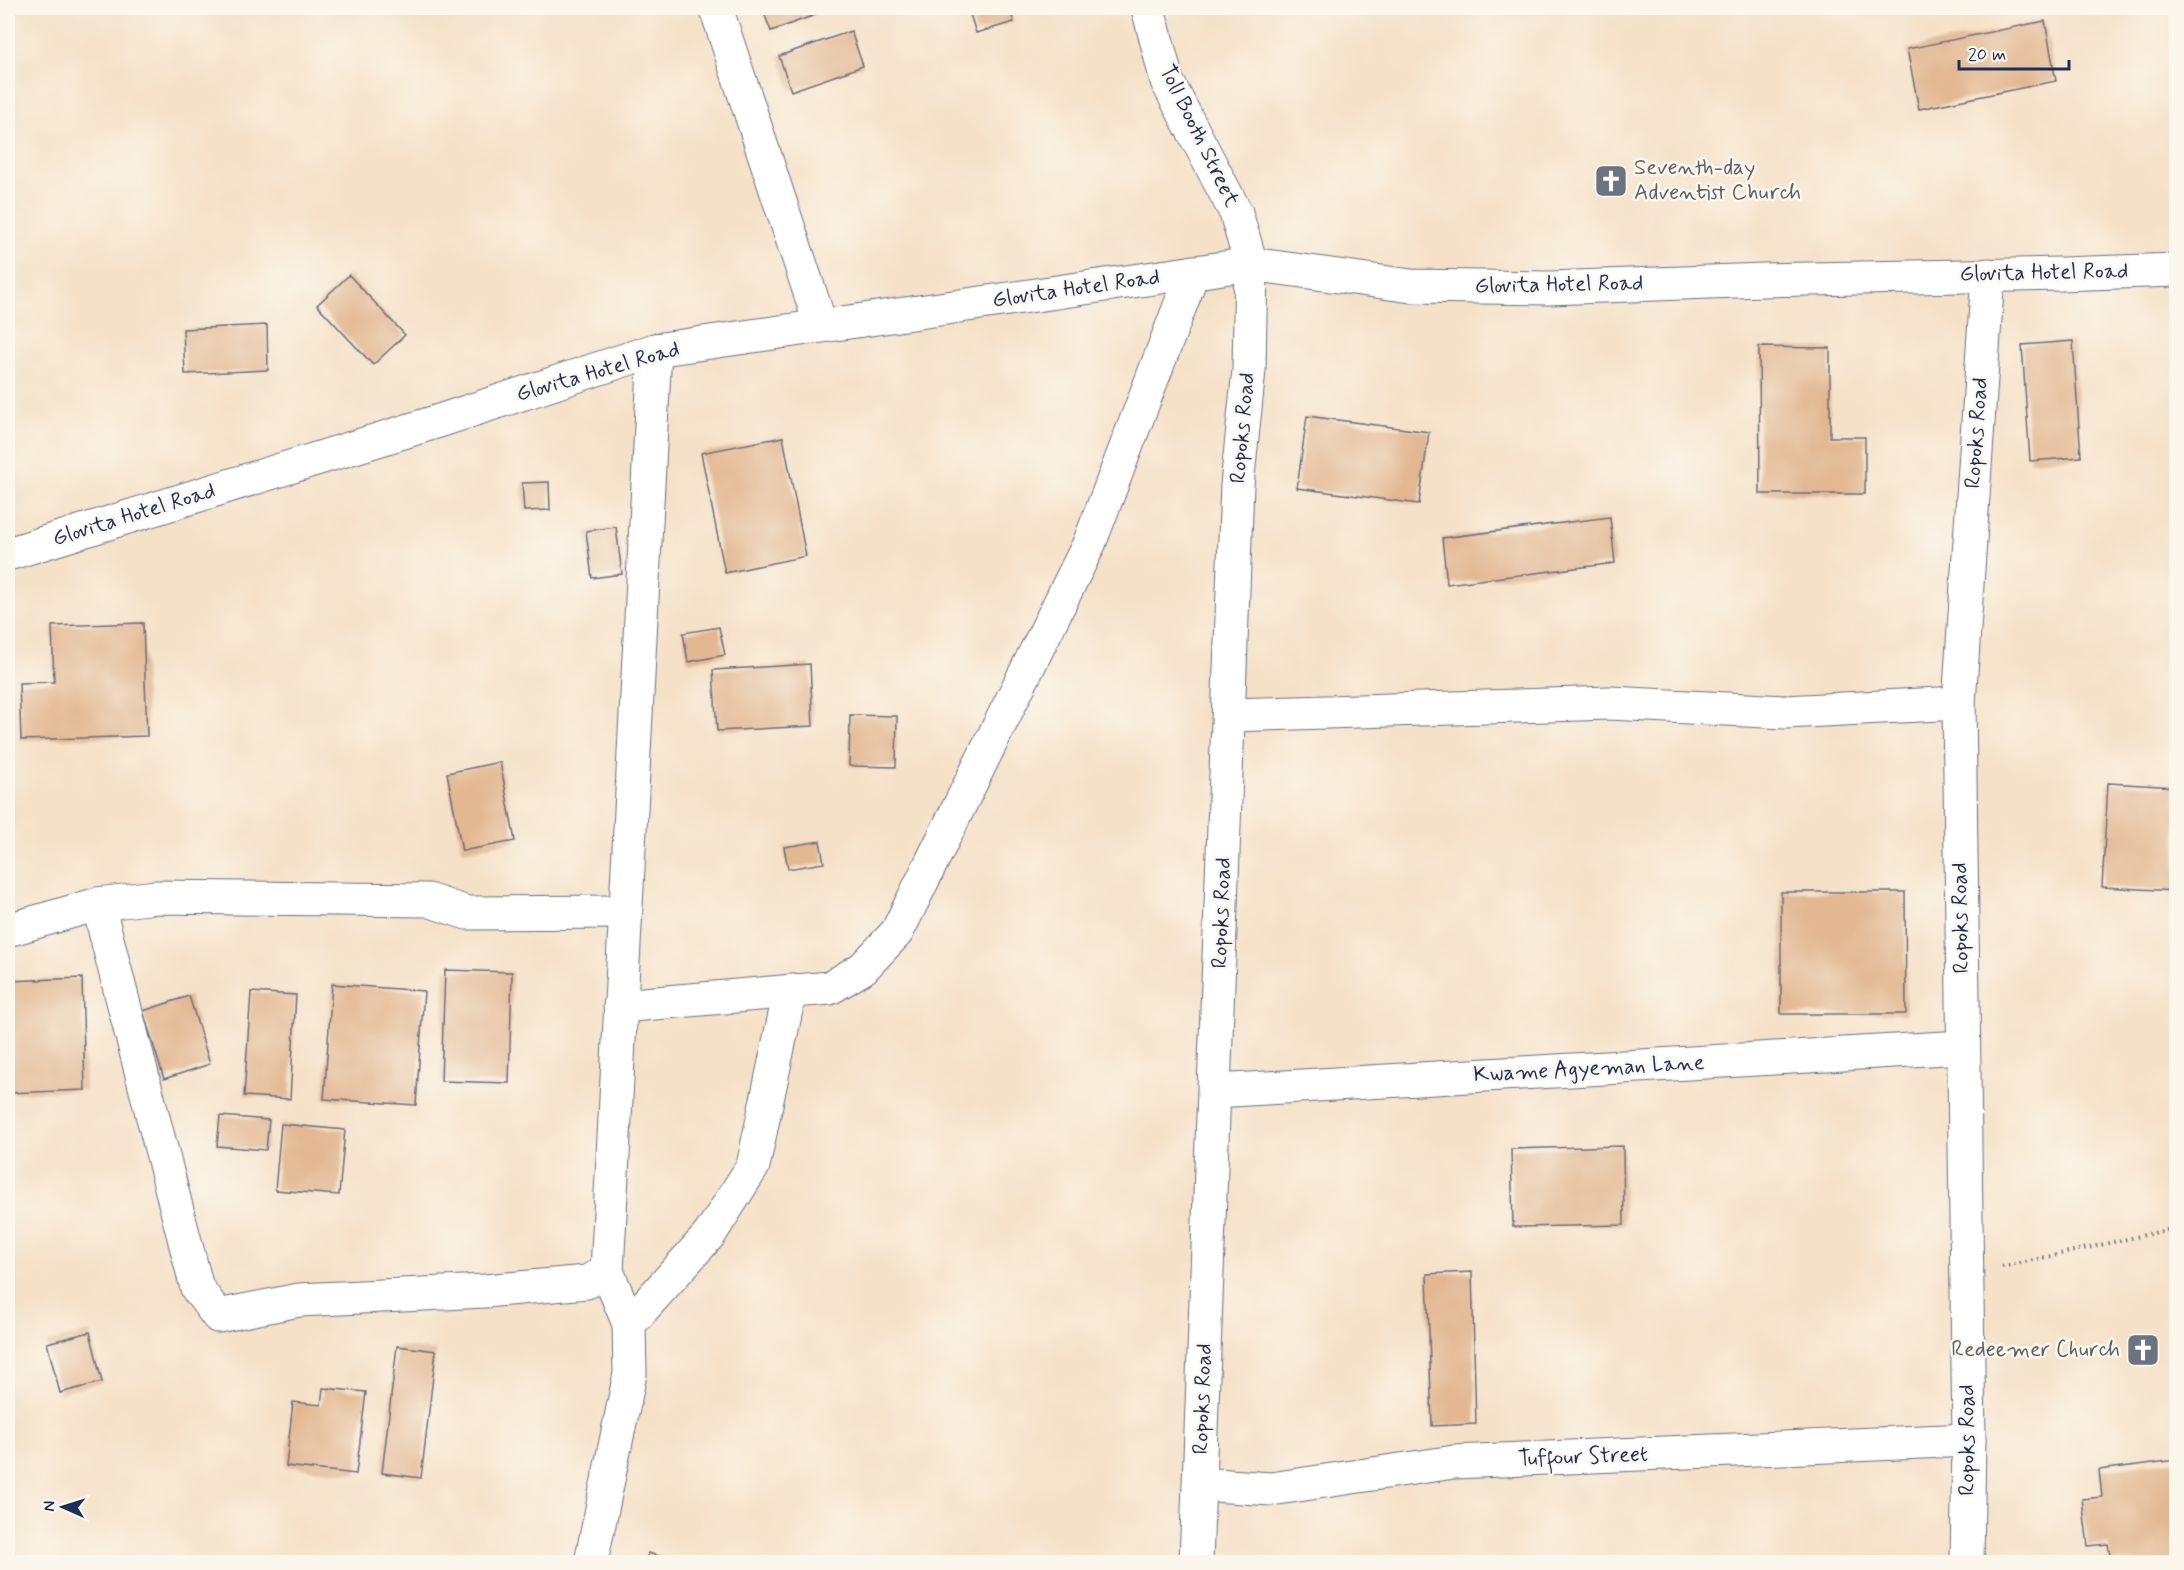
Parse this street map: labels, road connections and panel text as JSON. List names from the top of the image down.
{
  "streets": {
    "street": [
      "Toll Booth Street",
      "Glovita Hotel Road",
      "Ropoks Road",
      "Kwame Agyeman Lane",
      "Tuffour Street"
    ]
  },
  "crossings": [
    ["Toll Booth Street", "Glovita Hotel Road"],
    ["Toll Booth Street", "Ropoks Road"],
    ["Glovita Hotel Road", "Ropoks Road"],
    ["Ropoks Road", "Kwame Agyeman Lane"],
    ["Ropoks Road", "Tuffour Street"]
  ],
  "places": {
    "church": ["Seventh-day Adventist Church", "Redeemer Church"]
  },
  "scale_bar": "20 m",
  "north": "left"
}
